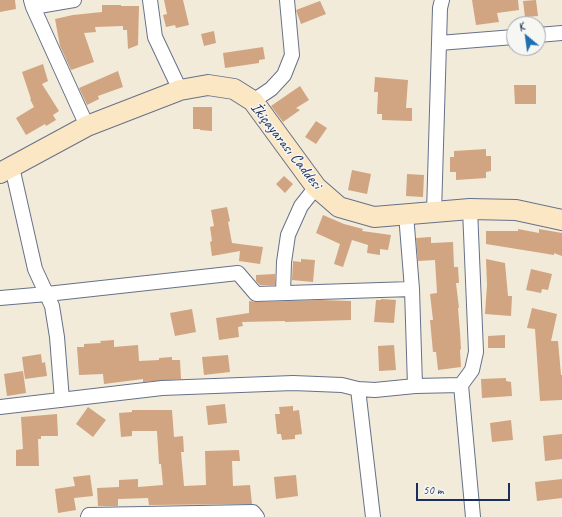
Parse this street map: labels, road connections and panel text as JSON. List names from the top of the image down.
{
  "streets": {
    "street": ["İkiçayarası Caddesi"]
  },
  "scale_bar": "50 m",
  "north": "top left"
}
